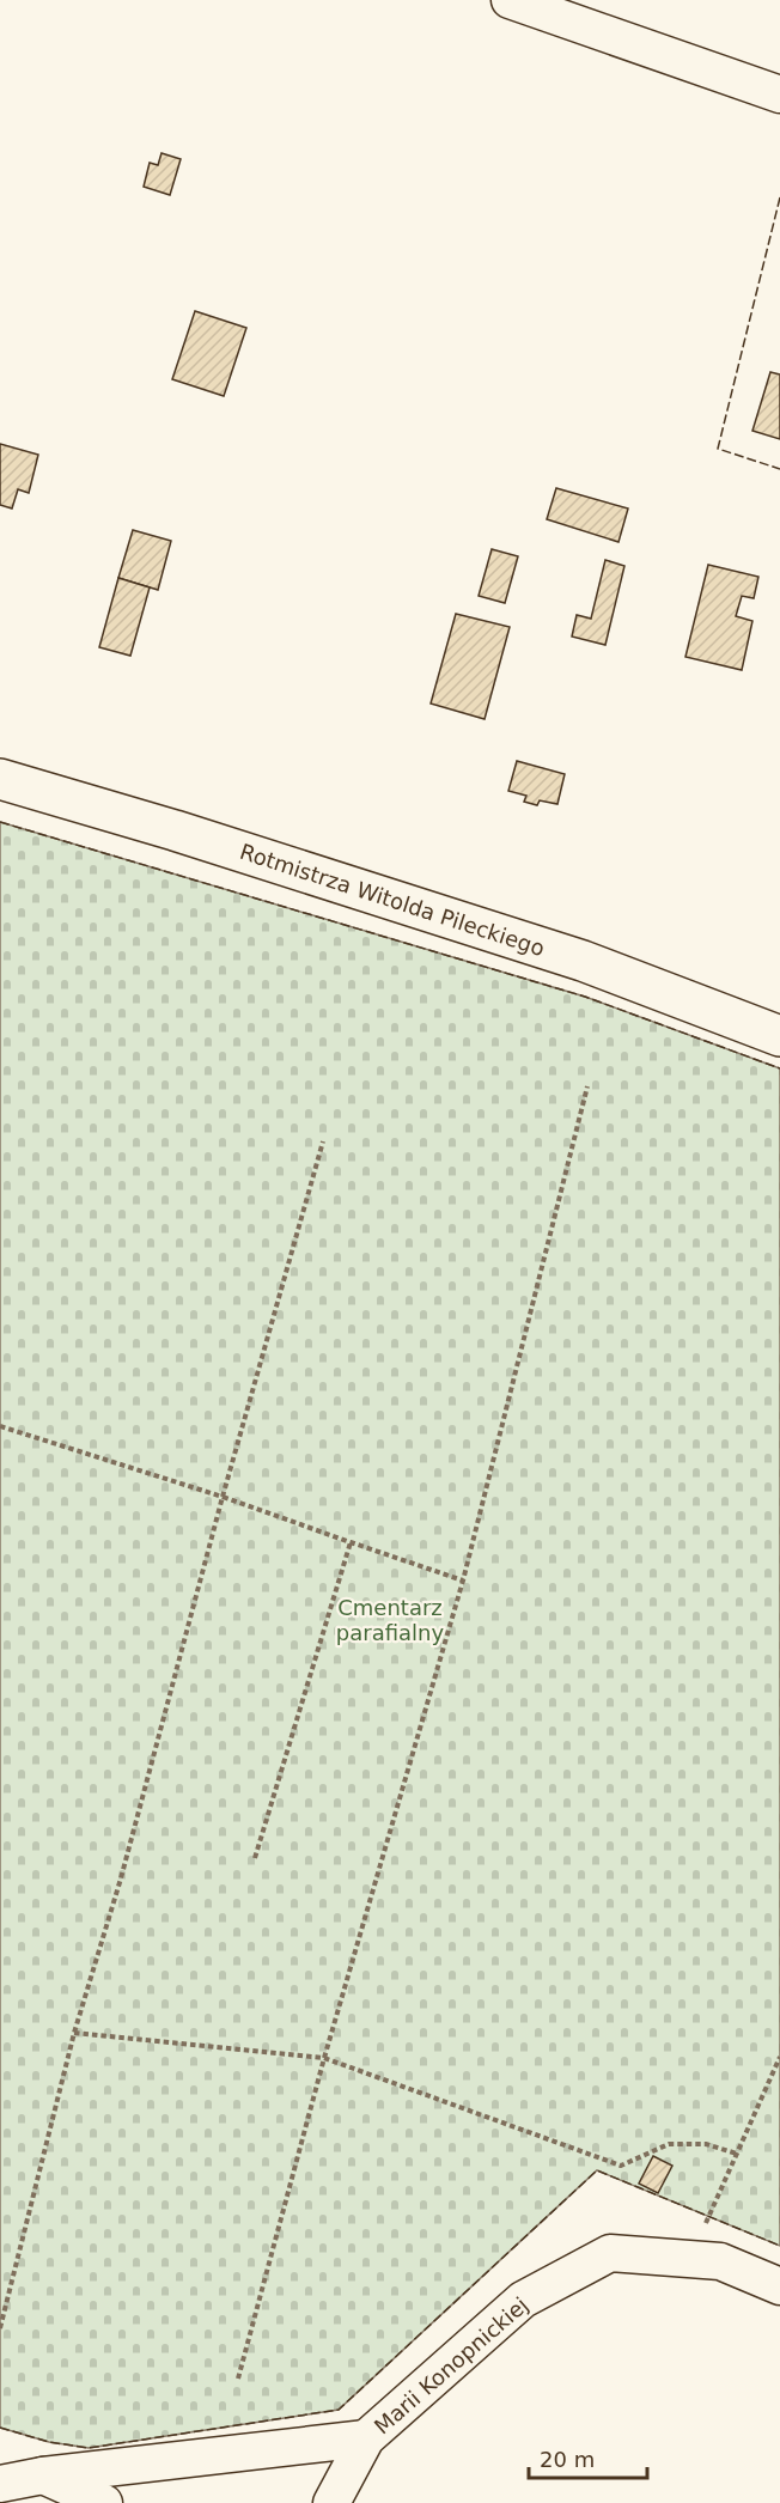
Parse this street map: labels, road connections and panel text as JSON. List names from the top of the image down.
{
  "streets": {
    "street": ["Rotmistrza Witolda Pileckiego", "Marii Konopnickiej"]
  },
  "parks": ["Cmentarz parafialny"],
  "scale_bar": "20 m"
}
